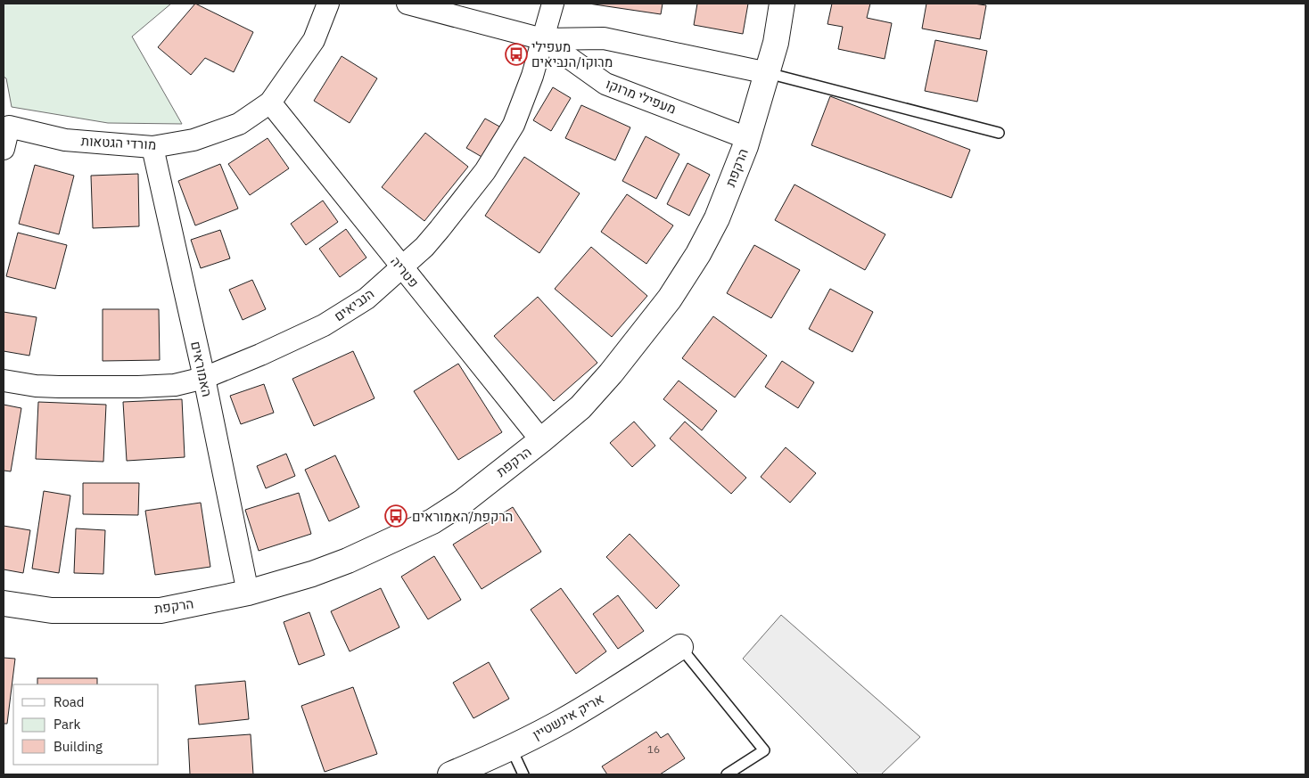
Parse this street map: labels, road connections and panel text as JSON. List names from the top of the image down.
{
  "streets": {
    "street": [
      "מעפילי מרוקו",
      "מורדי הגטאות",
      "הרקפת",
      "פטריה",
      "הנביאים",
      "האמוראים",
      "אריק אינשטיין"
    ]
  },
  "crossings": [
    ["מעפילי מרוקו", "הרקפת"],
    ["מעפילי מרוקו", "הנביאים"],
    ["מורדי הגטאות", "פטריה"],
    ["מורדי הגטאות", "האמוראים"],
    ["הרקפת", "פטריה"],
    ["הרקפת", "האמוראים"],
    ["פטריה", "הנביאים"],
    ["הנביאים", "האמוראים"]
  ],
  "places": {
    "bus stop": ["מעפילי מרוקו/הנביאים", "הרקפת/האמוראים"]
  },
  "house_numbers": ["16"],
  "legend": ["Road", "Park", "Building"]
}
